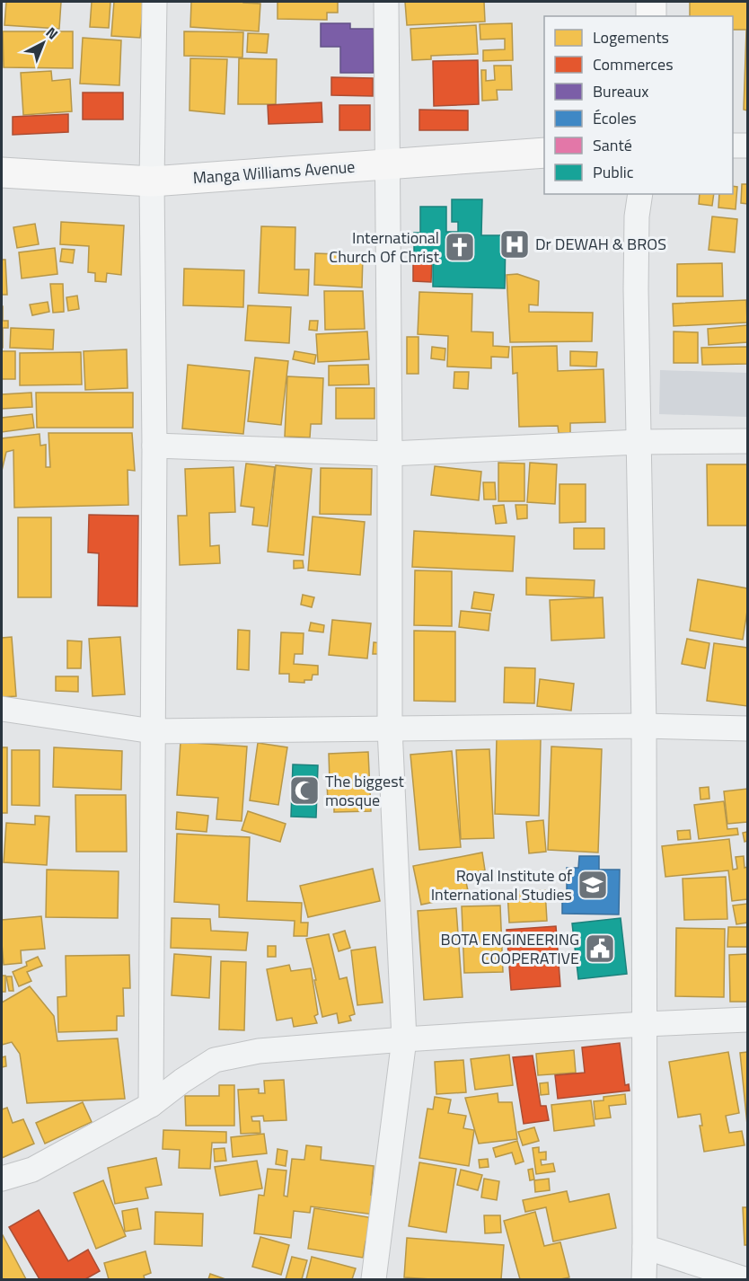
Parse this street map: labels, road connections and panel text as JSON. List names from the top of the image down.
{
  "streets": {
    "main road": ["Manga Williams Avenue"]
  },
  "places": {
    "hospital": ["Dr DEWAH & BROS"],
    "church": ["International Church Of Christ"],
    "mosque": ["The biggest mosque"],
    "school or university": ["Royal Institute of International Studies"],
    "public building": ["BOTA ENGINEERING COOPERATIVE"]
  },
  "legend": [
    "Logements",
    "Commerces",
    "Bureaux",
    "Écoles",
    "Santé",
    "Public"
  ],
  "north": "top right"
}
